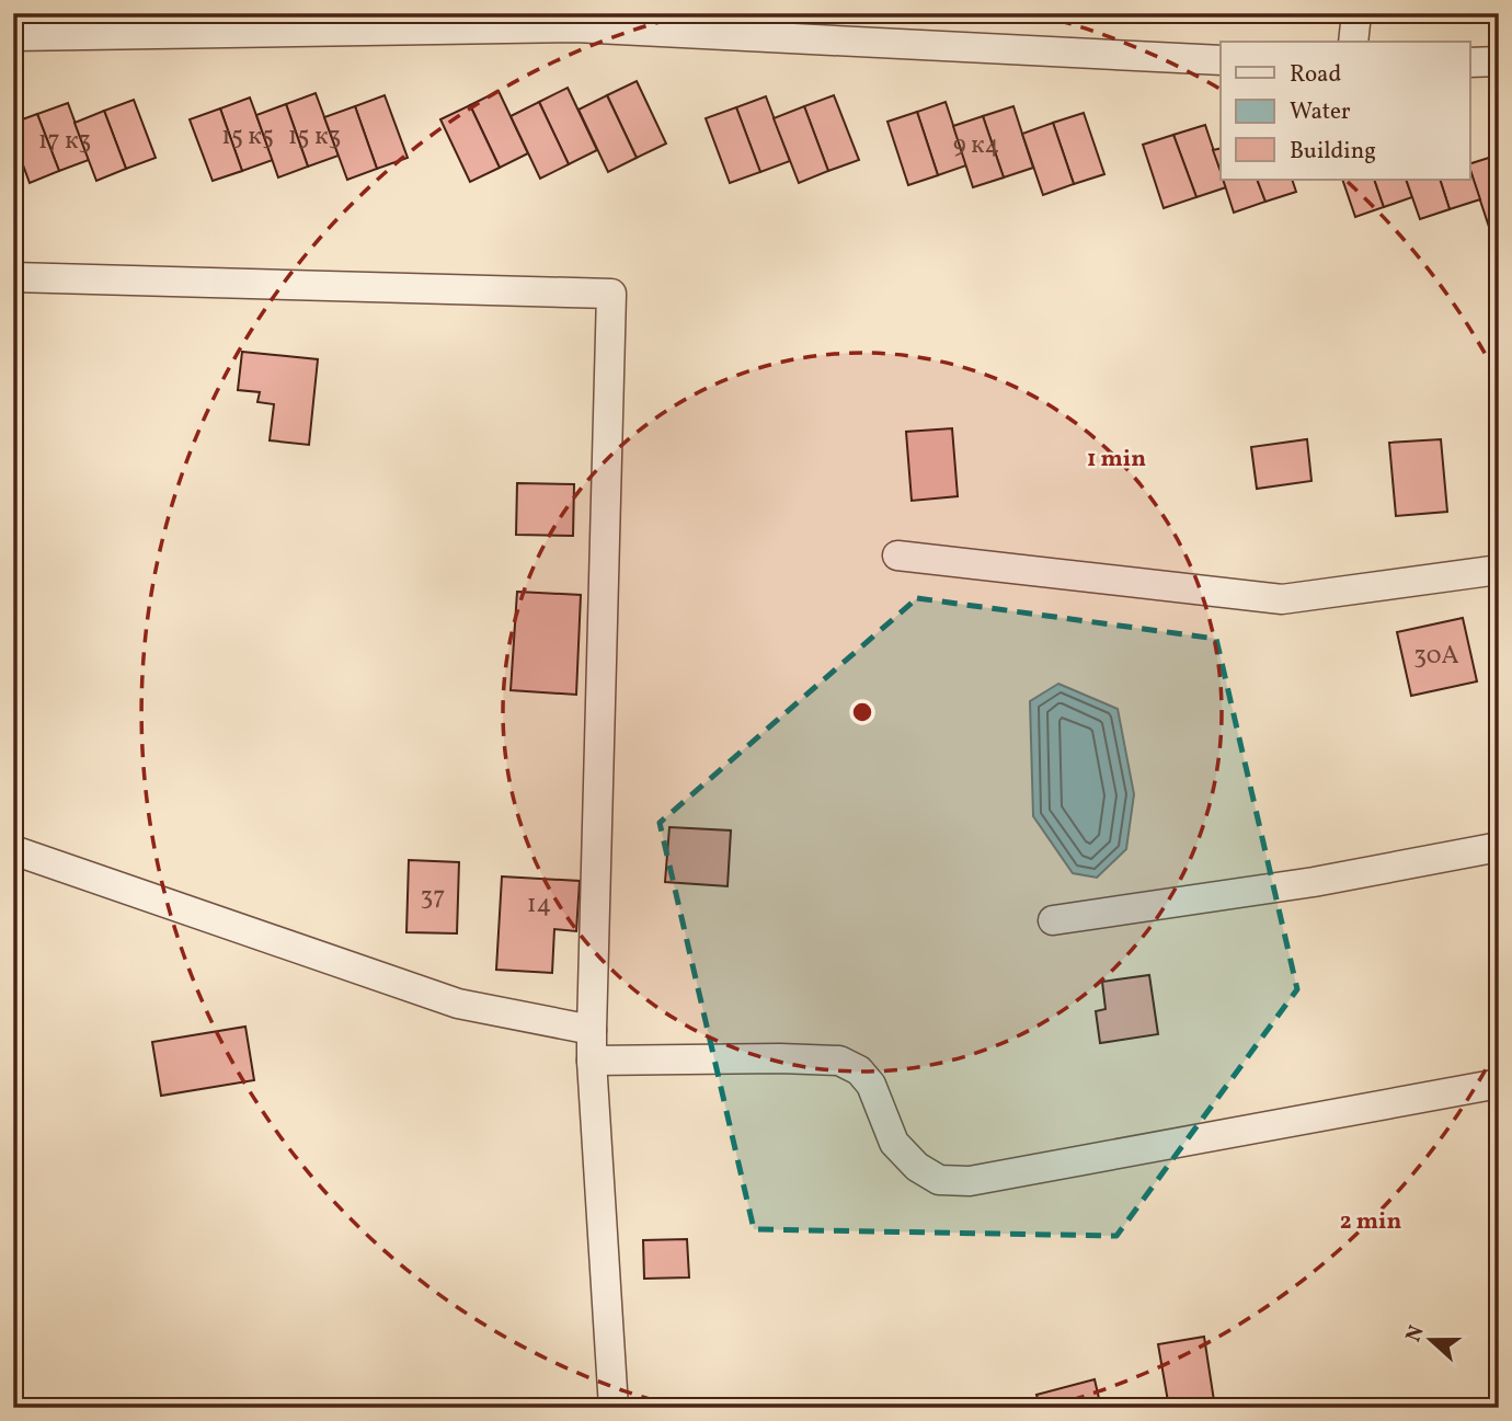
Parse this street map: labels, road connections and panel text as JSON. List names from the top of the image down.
{
  "house_numbers": [
    "15 к5",
    "15 к3",
    "17 к3",
    "9 к4",
    "30А",
    "37",
    "14"
  ],
  "legend": ["Road", "Water", "Building"],
  "north": "left",
  "rings": ["1 min", "2 min"]
}
